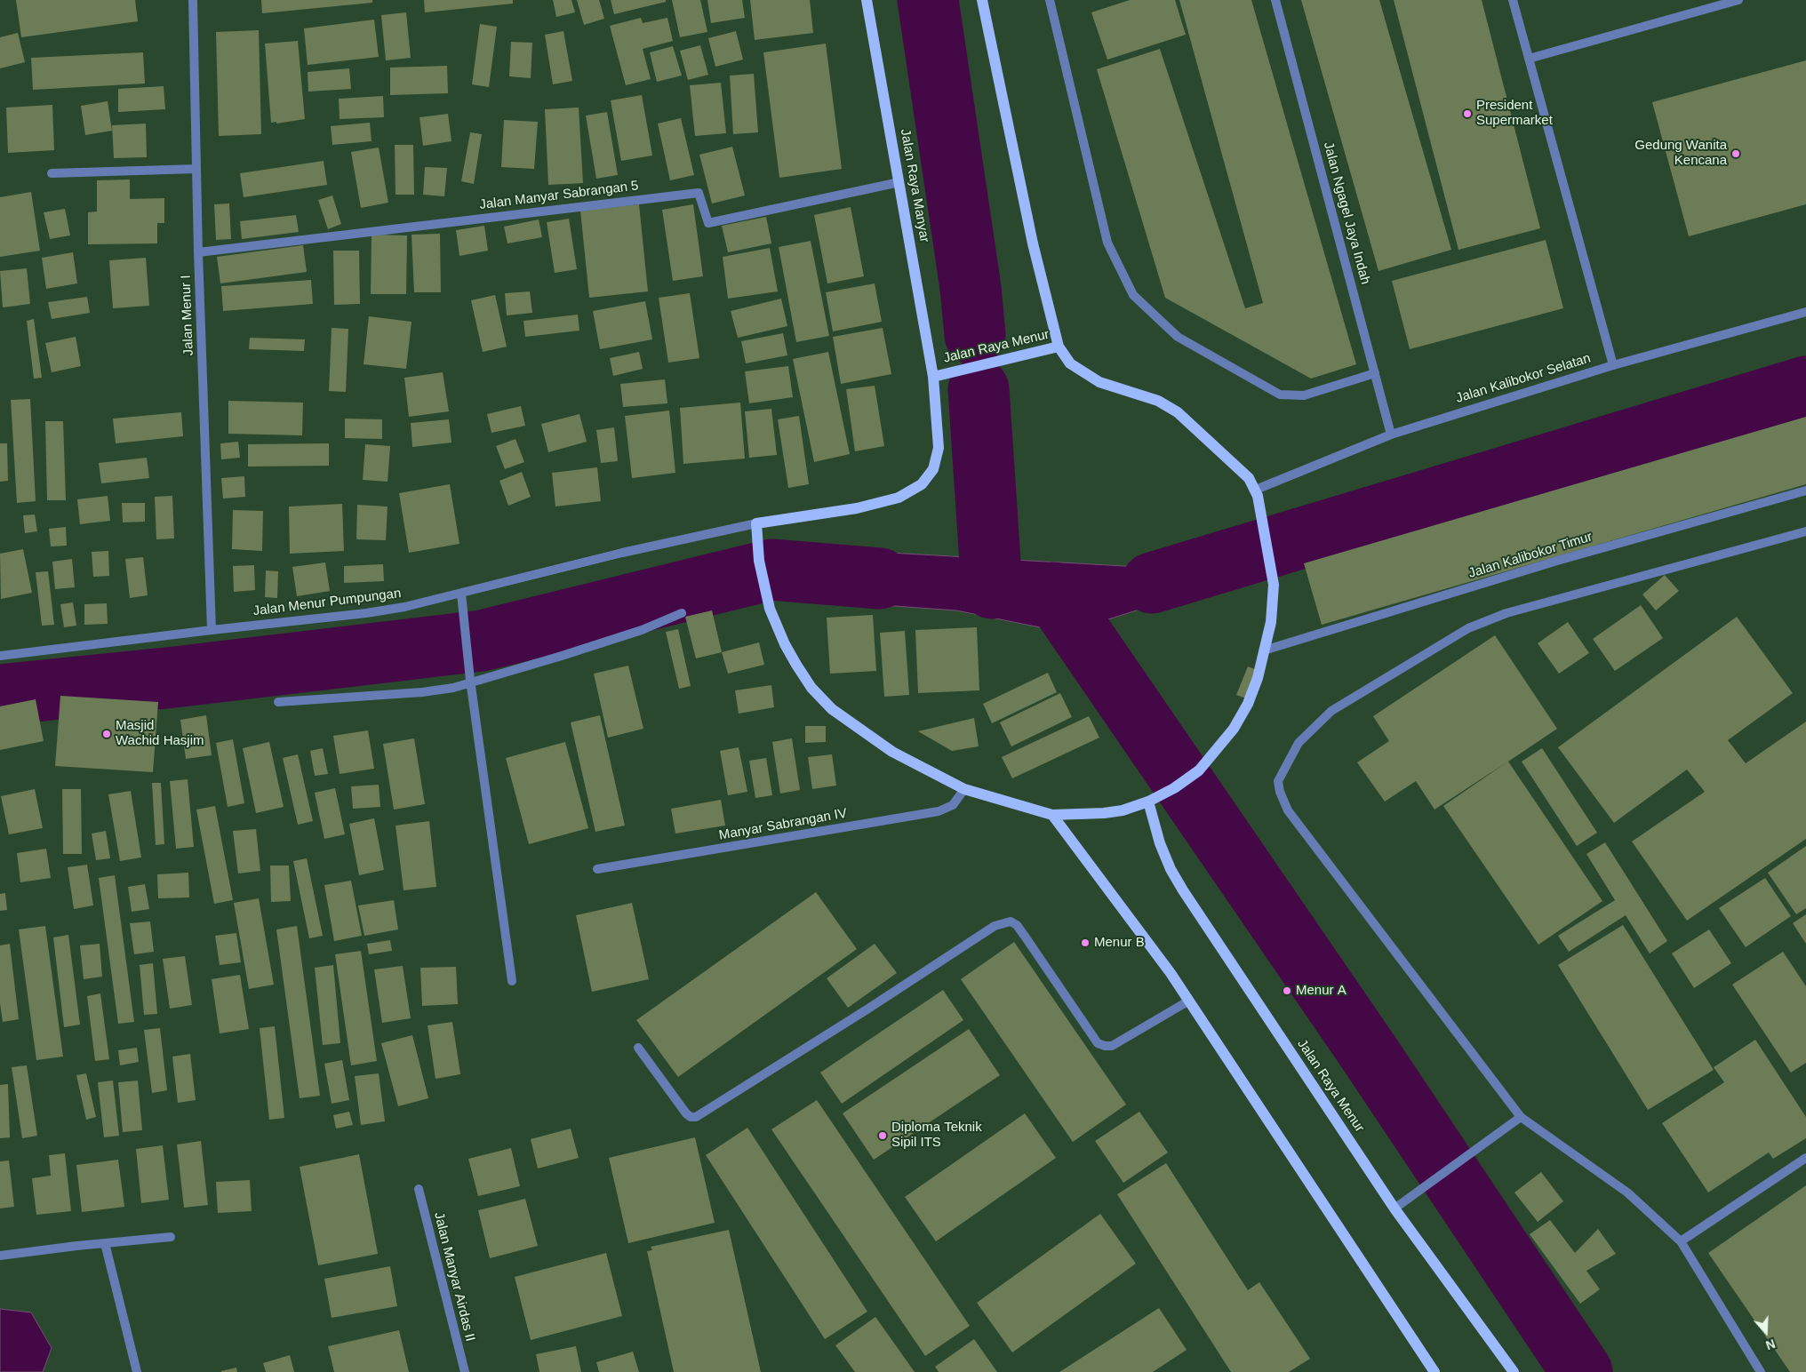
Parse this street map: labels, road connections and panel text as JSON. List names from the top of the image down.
{
  "streets": {
    "main road": ["Jalan Raya Manyar", "Jalan Raya Menur"],
    "street": [
      "Jalan Manyar Sabrangan 5",
      "Jalan Ngagel Jaya Indah",
      "Jalan Menur I",
      "Jalan Kalibokor Selatan",
      "Jalan Kalibokor Timur",
      "Jalan Menur Pumpungan",
      "Manyar Sabrangan IV",
      "Jalan Manyar Airdas II"
    ]
  },
  "crossings": [
    ["Jalan Raya Manyar", "Jalan Manyar Sabrangan 5"],
    ["Jalan Raya Manyar", "Jalan Raya Menur"],
    ["Jalan Manyar Sabrangan 5", "Jalan Menur I"],
    ["Jalan Ngagel Jaya Indah", "Jalan Kalibokor Selatan"],
    ["Jalan Menur I", "Jalan Menur Pumpungan"],
    ["Jalan Raya Menur", "Jalan Kalibokor Selatan"],
    ["Jalan Raya Menur", "Jalan Kalibokor Timur"],
    ["Jalan Raya Menur", "Jalan Menur Pumpungan"],
    ["Jalan Raya Menur", "Manyar Sabrangan IV"]
  ],
  "places": [
    "President Supermarket",
    "Gedung Wanita Kencana",
    "Masjid Wachid Hasjim",
    "Menur B",
    "Menur A",
    "Diploma Teknik Sipil ITS"
  ],
  "north": "bottom"
}
